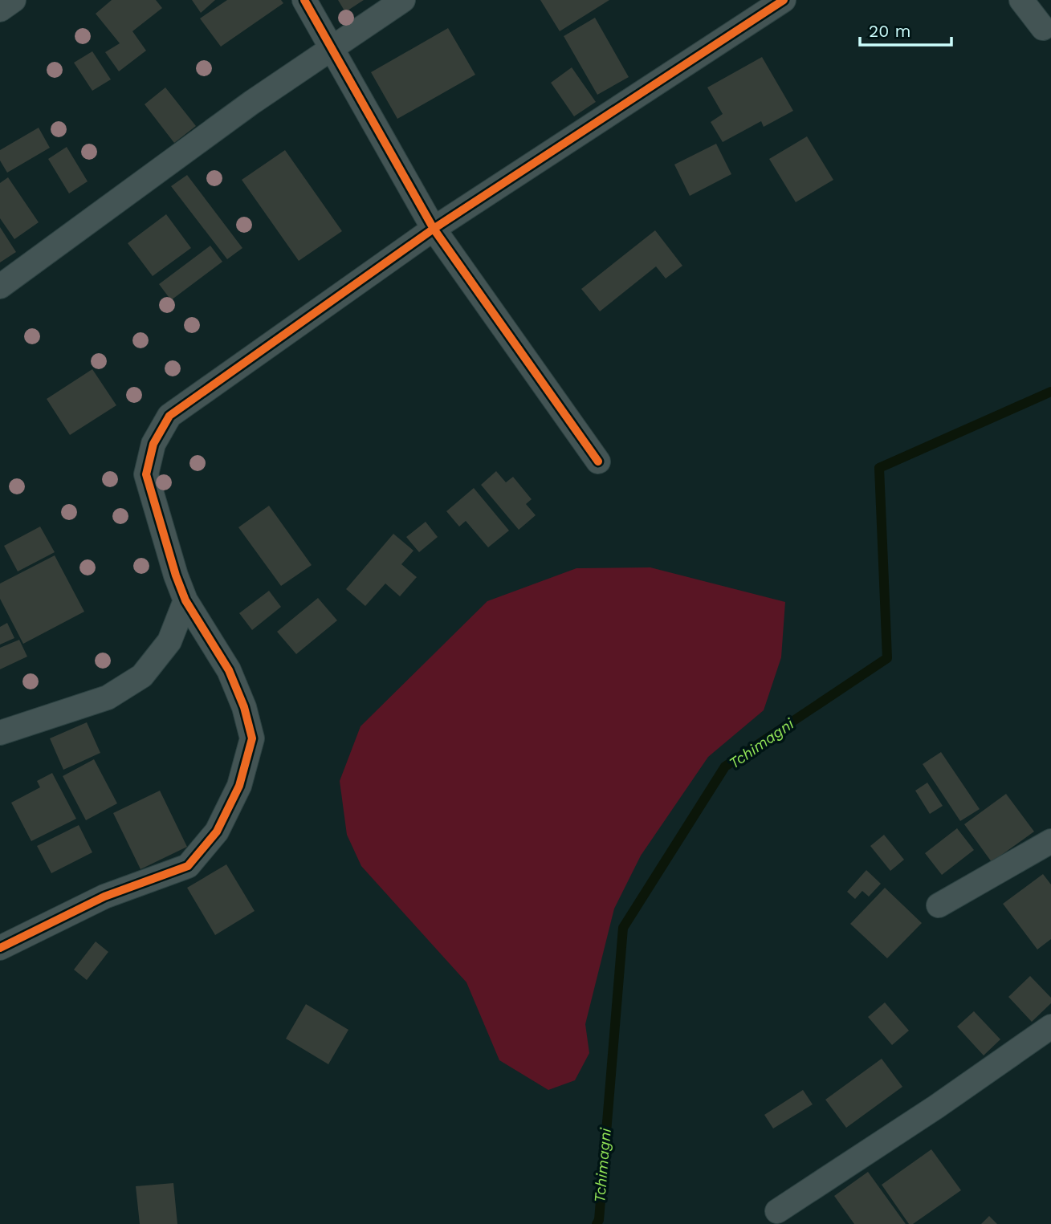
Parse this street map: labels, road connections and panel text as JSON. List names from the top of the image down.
{
  "water": ["Tchimagni"],
  "scale_bar": "20 m"
}
